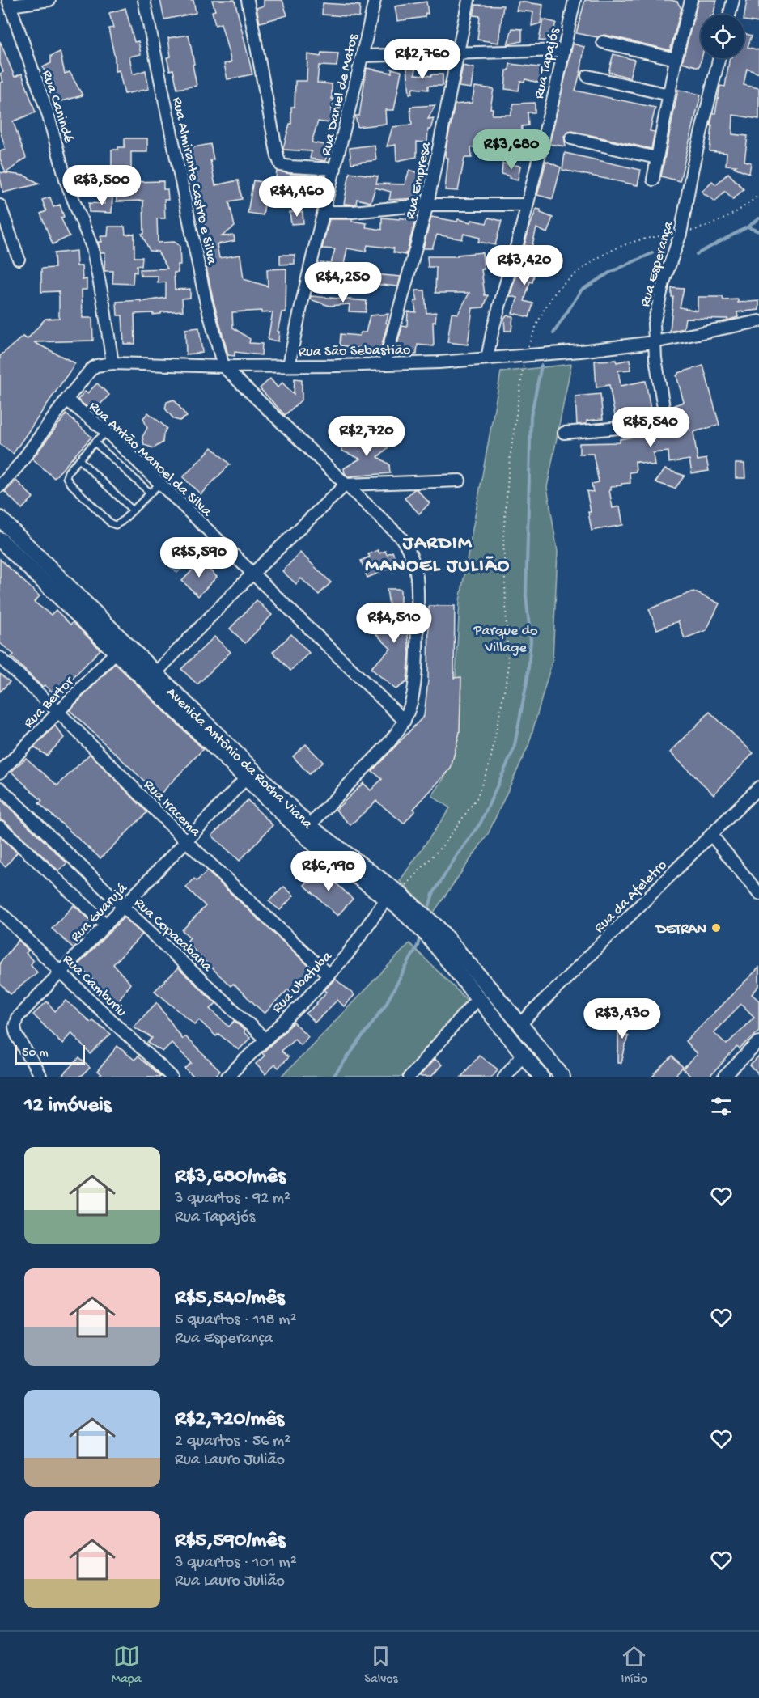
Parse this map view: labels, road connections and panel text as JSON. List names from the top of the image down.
{
  "streets": {
    "main road": ["Avenida Antônio da Rocha Viana"],
    "street": [
      "Rua Tapajós",
      "Rua Daniel de Matos",
      "Rua Canindé",
      "Rua Almirante Castro e Silva",
      "Rua Empresa",
      "Rua Esperança",
      "Rua São Sebastião",
      "Rua Antão Manoel da Silva",
      "Rua Bertor",
      "Rua Iracema",
      "Rua da Afeletro",
      "Rua Guarujá",
      "Rua Copacabana",
      "Rua Ubatuba",
      "Rua Camburiu"
    ]
  },
  "crossings": [
    ["Rua Tapajós", "Rua São Sebastião"],
    ["Rua Daniel de Matos", "Rua São Sebastião"],
    ["Rua Canindé", "Rua São Sebastião"],
    ["Rua Almirante Castro e Silva", "Rua São Sebastião"],
    ["Rua Empresa", "Rua São Sebastião"],
    ["Rua Esperança", "Rua São Sebastião"],
    ["Rua São Sebastião", "Rua Antão Manoel da Silva"],
    ["Rua Bertor", "Avenida Antônio da Rocha Viana"],
    ["Rua Bertor", "Rua Iracema"],
    ["Avenida Antônio da Rocha Viana", "Rua da Afeletro"],
    ["Avenida Antônio da Rocha Viana", "Rua Guarujá"],
    ["Avenida Antônio da Rocha Viana", "Rua Ubatuba"],
    ["Rua Iracema", "Rua Guarujá"],
    ["Rua Iracema", "Rua Ubatuba"],
    ["Rua Guarujá", "Rua Copacabana"],
    ["Rua Guarujá", "Rua Camburiu"],
    ["Rua Copacabana", "Rua Ubatuba"]
  ],
  "districts": ["JARDIM MANOEL JULIÃO"],
  "parks": ["Parque do Village"],
  "places": ["DETRAN"],
  "scale_bar": "50 m",
  "page": {
    "price": [
      "R$2,760",
      "R$3,680",
      "R$3,500",
      "R$4,460",
      "R$3,420",
      "R$4,250",
      "R$5,540",
      "R$2,720",
      "R$5,590",
      "R$4,510",
      "R$6,190",
      "R$3,430"
    ],
    "scale": "50 m",
    "heading": "12 imóveis",
    "list": [
      {
        "name": "R$3,680/mês",
        "note": "3 quartos · 92 m² · Rua Tapajós"
      },
      {
        "name": "R$5,540/mês",
        "note": "5 quartos · 118 m² · Rua Esperança"
      },
      {
        "name": "R$2,720/mês",
        "note": "2 quartos · 56 m² · Rua Lauro Julião"
      },
      {
        "name": "R$5,590/mês",
        "note": "3 quartos · 101 m² · Rua Lauro Julião"
      }
    ],
    "tabs": ["Mapa", "Salvos", "Início"]
  }
}
